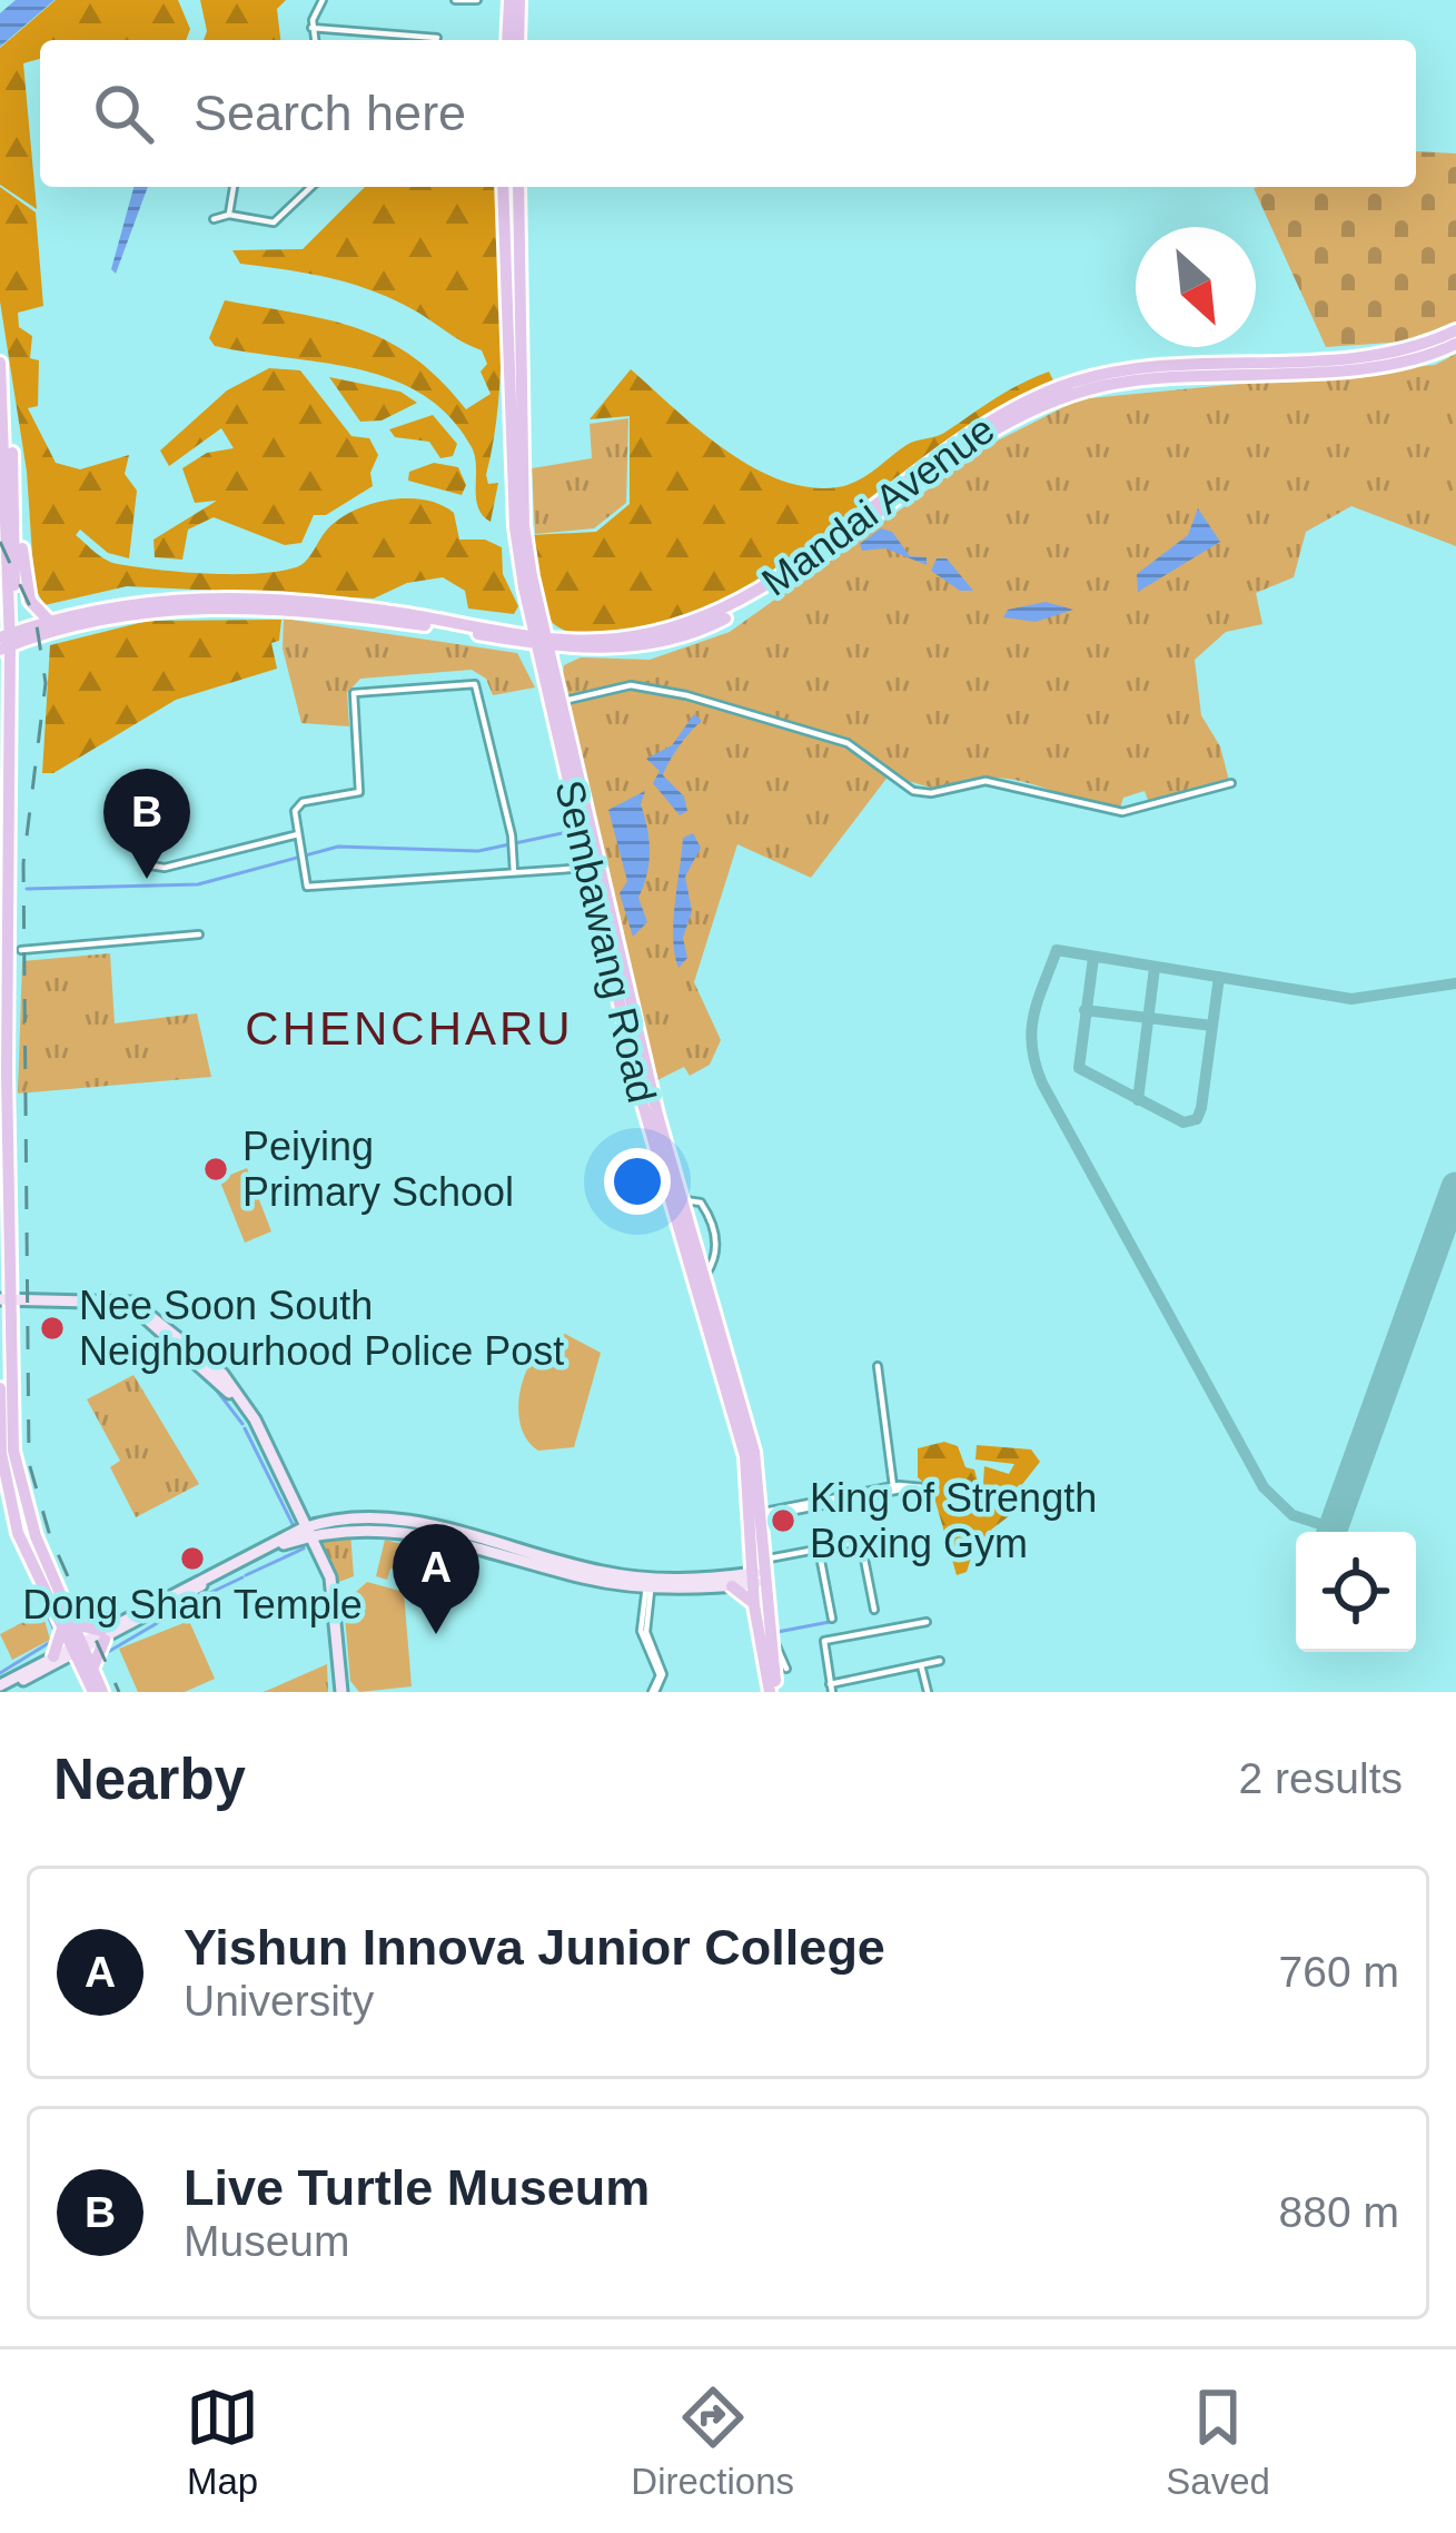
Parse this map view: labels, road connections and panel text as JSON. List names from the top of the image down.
{
  "streets": {
    "main road": ["Mandai Avenue", "Sembawang Road"]
  },
  "crossings": [
    ["Mandai Avenue", "Sembawang Road"]
  ],
  "districts": ["CHENCHARU"],
  "places": [
    "Peiying Primary School",
    "Nee Soon South Neighbourhood Police Post",
    "King of Strength Boxing Gym",
    "Dong Shan Temple"
  ],
  "north": "bottom right",
  "page": {
    "search": "Search here",
    "pins": ["B", "A"],
    "heading": ["Nearby", "2 results"],
    "list": [
      {
        "mark": "A",
        "name": "Yishun Innova Junior College",
        "note": "University",
        "value": "760 m"
      },
      {
        "mark": "B",
        "name": "Live Turtle Museum",
        "note": "Museum",
        "value": "880 m"
      }
    ],
    "nav": ["Map", "Directions", "Saved"]
  }
}
